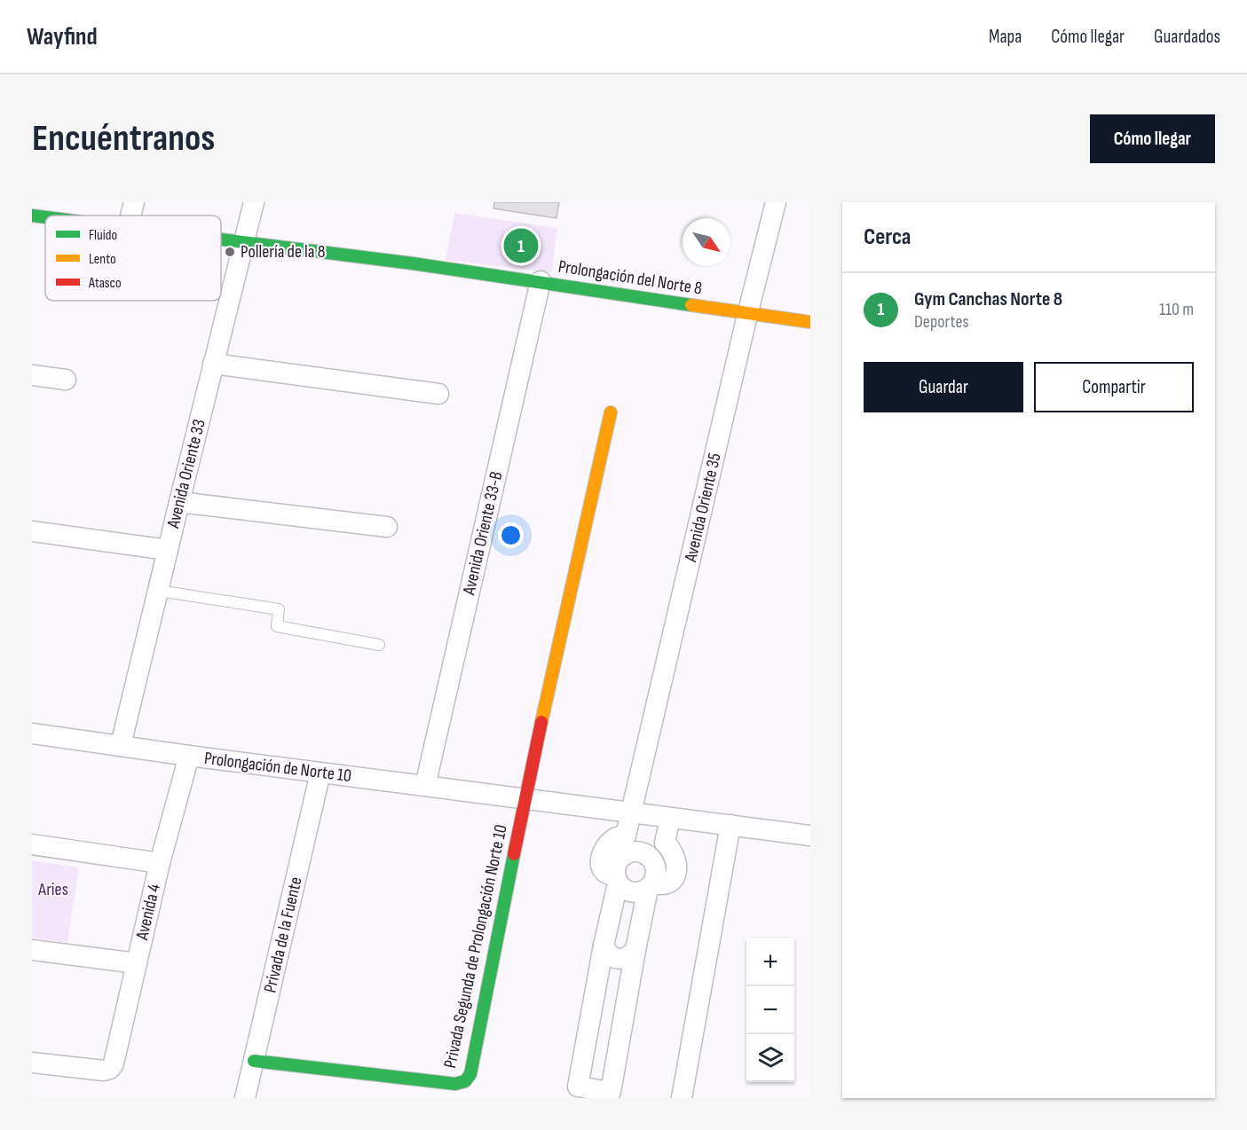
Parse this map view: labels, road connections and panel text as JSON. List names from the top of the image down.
{
  "streets": {
    "street": [
      "Prolongación del Norte 8",
      "Avenida Oriente 33",
      "Avenida Oriente 35",
      "Avenida Oriente 33-B",
      "Prolongación de Norte 10",
      "Avenida 4",
      "Privada de la Fuente",
      "Privada Segunda de Prolongación Norte 10"
    ]
  },
  "crossings": [
    ["Prolongación del Norte 8", "Avenida Oriente 33"],
    ["Prolongación del Norte 8", "Avenida Oriente 35"],
    ["Prolongación del Norte 8", "Avenida Oriente 33-B"],
    ["Avenida Oriente 33", "Prolongación de Norte 10"],
    ["Avenida Oriente 35", "Prolongación de Norte 10"],
    ["Avenida Oriente 33-B", "Prolongación de Norte 10"],
    ["Prolongación de Norte 10", "Avenida 4"],
    ["Prolongación de Norte 10", "Privada de la Fuente"],
    ["Prolongación de Norte 10", "Privada Segunda de Prolongación Norte 10"],
    ["Privada de la Fuente", "Privada Segunda de Prolongación Norte 10"]
  ],
  "parks": ["Aries"],
  "places": ["Pollería de la 8"],
  "legend": ["Fluido", "Lento", "Atasco"],
  "north": "bottom right",
  "page": {
    "header": "Wayfind",
    "nav": ["Mapa", "Cómo llegar", "Guardados"],
    "buttons": [
      "Cómo llegar",
      ["Guardar", "Compartir"]
    ],
    "title": "Encuéntranos",
    "heading": "Cerca",
    "pins": "1",
    "list": [
      {
        "mark": "1",
        "name": "Gym Canchas Norte 8",
        "note": "Deportes",
        "value": "110 m"
      }
    ],
    "map_buttons": ["+", "−"]
  }
}
